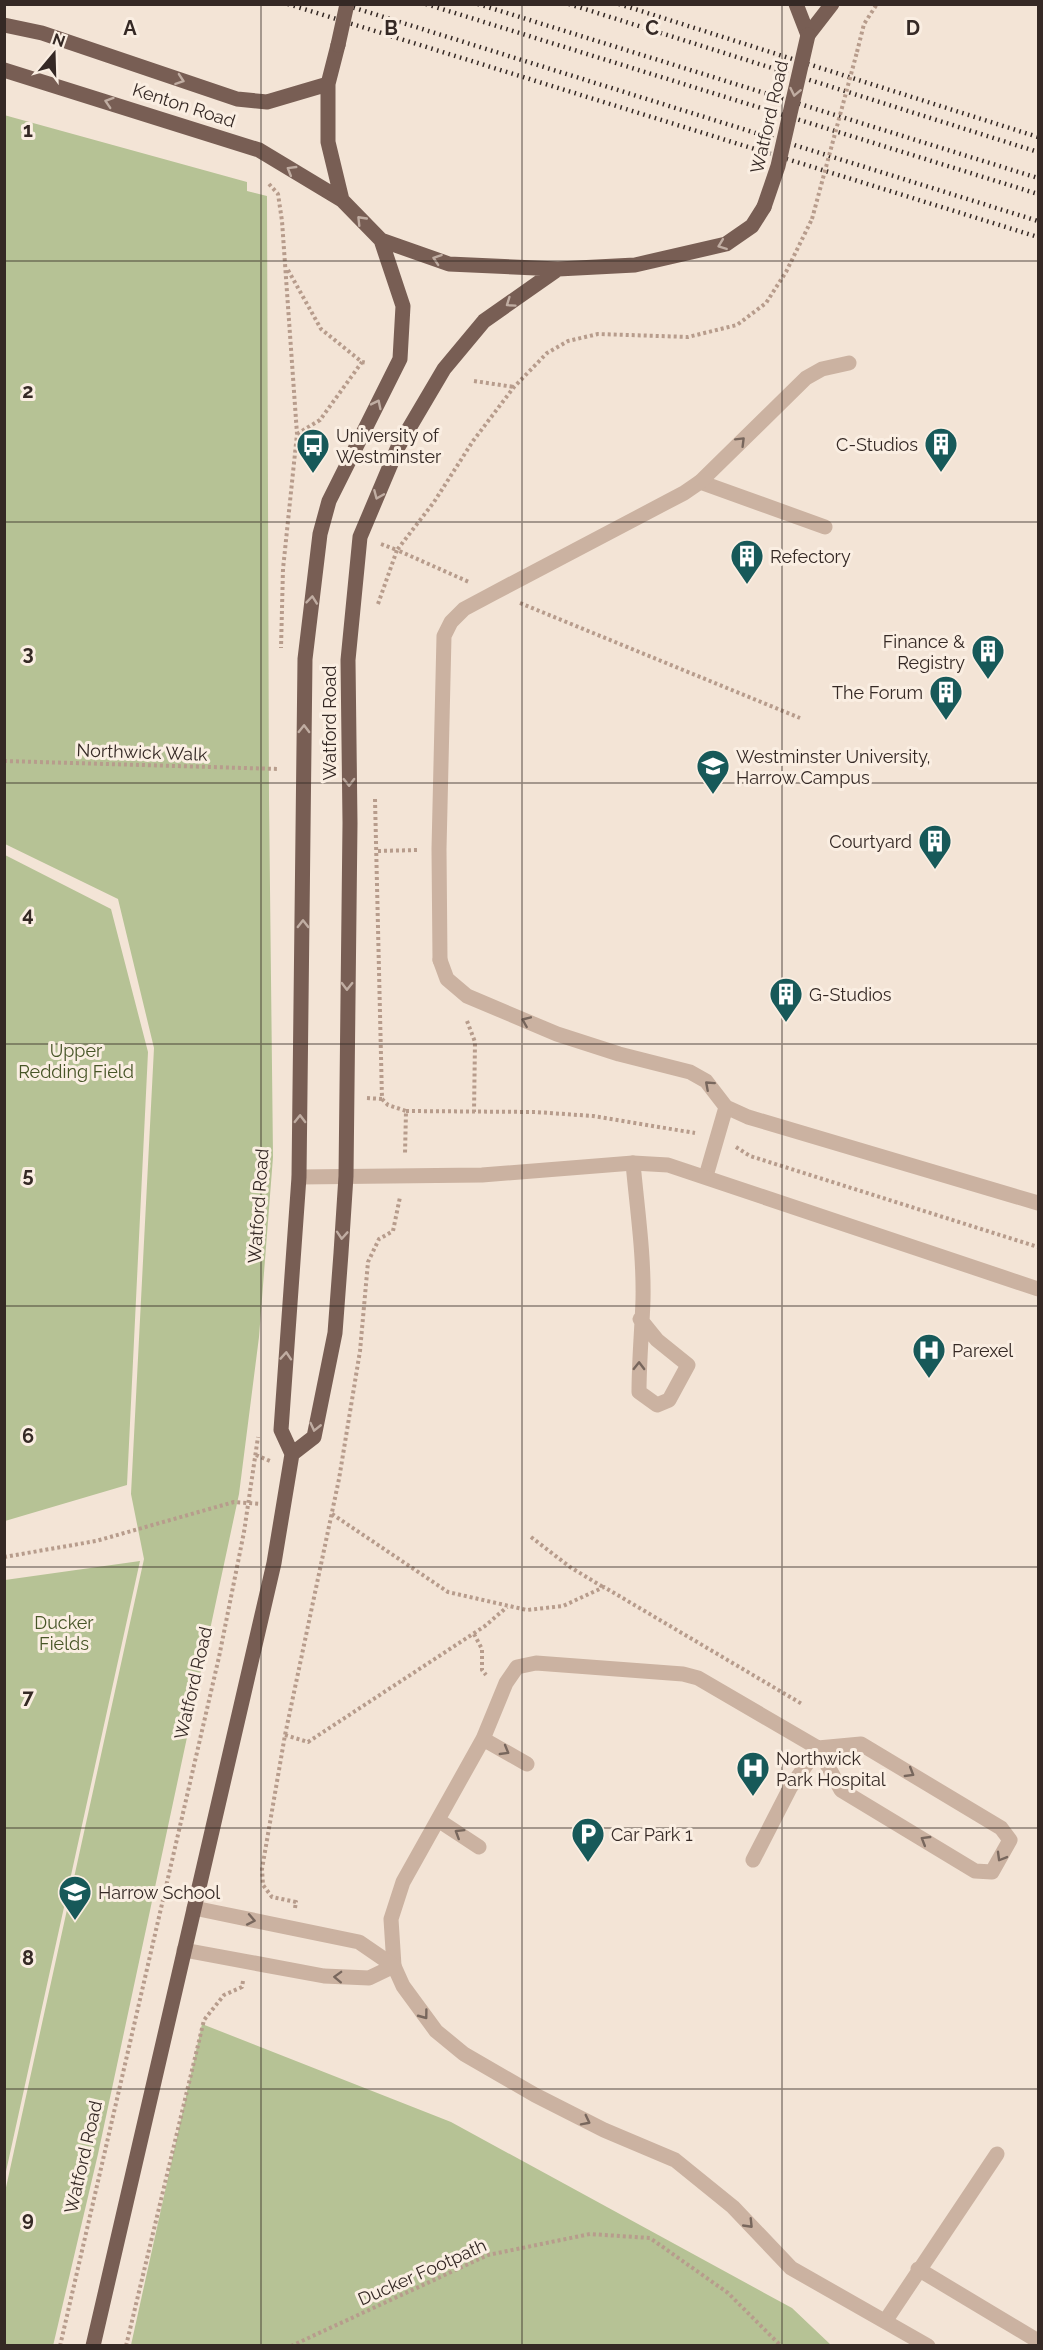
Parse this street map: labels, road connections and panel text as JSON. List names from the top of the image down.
{
  "streets": {
    "main road": ["Kenton Road", "Watford Road"],
    "path": ["Northwick Walk", "Ducker Footpath"]
  },
  "crossings": [
    ["Kenton Road", "Watford Road"]
  ],
  "parks": ["Upper Redding Field", "Ducker Fields"],
  "places": {
    "building": [
      "C-Studios",
      "Refectory",
      "Finance & Registry",
      "The Forum",
      "Courtyard",
      "G-Studios"
    ],
    "bus stop": ["University of Westminster"],
    "school or university": ["Westminster University, Harrow Campus", "Harrow School"],
    "hospital": ["Parexel", "Northwick Park Hospital"],
    "parking": ["Car Park 1"]
  },
  "north": "top",
  "grid": {
    "columns": [
      "A",
      "B",
      "C",
      "D"
    ],
    "rows": [
      "1",
      "2",
      "3",
      "4",
      "5",
      "6",
      "7",
      "8",
      "9"
    ]
  }
}
